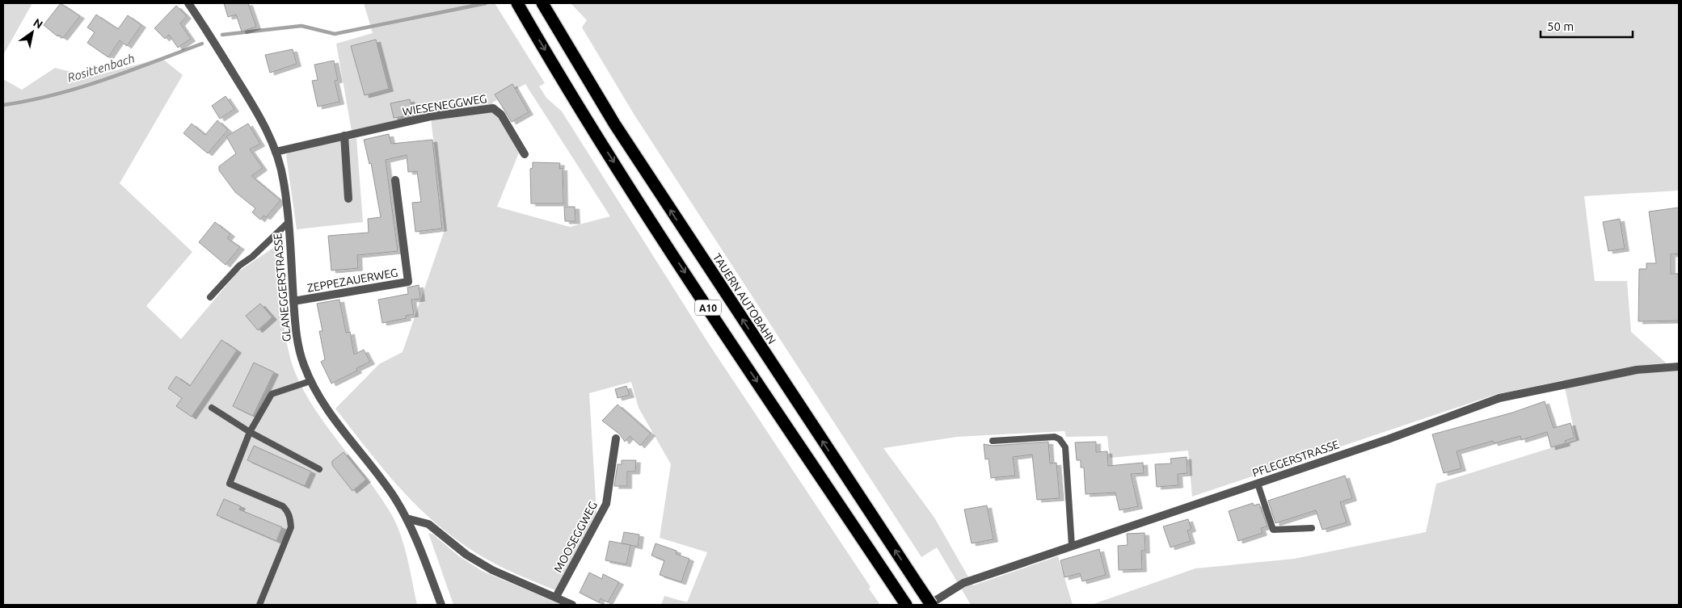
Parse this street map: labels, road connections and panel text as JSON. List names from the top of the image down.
{
  "streets": {
    "highway": ["TAUERN AUTOBAHN", "A10"],
    "street": [
      "WIESENEGGWEG",
      "ZEPPEZAUERWEG",
      "GLANEGGERSTRASSE",
      "PFLEGERSTRASSE",
      "MOOSEGGWEG"
    ]
  },
  "crossings": [
    ["WIESENEGGWEG", "GLANEGGERSTRASSE"],
    ["ZEPPEZAUERWEG", "GLANEGGERSTRASSE"],
    ["TAUERN AUTOBAHN", "PFLEGERSTRASSE"]
  ],
  "water": ["Rosittenbach"],
  "scale_bar": "50 m",
  "north": "top right"
}
